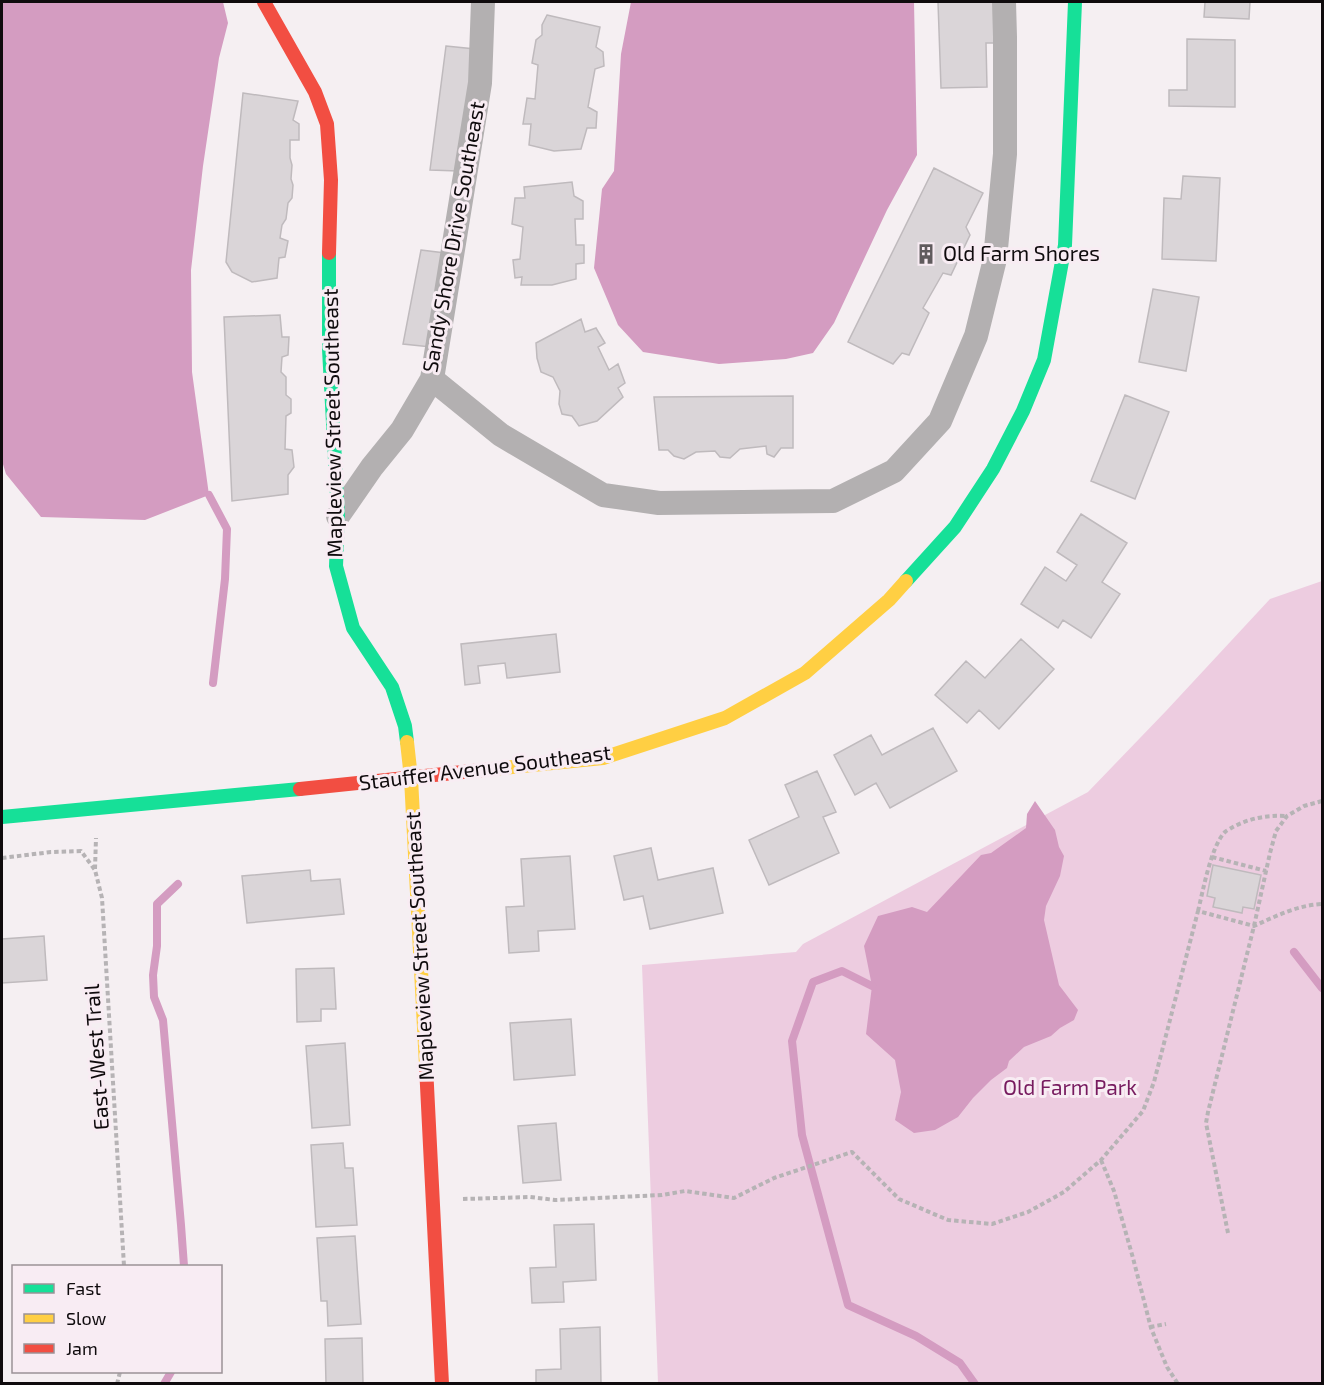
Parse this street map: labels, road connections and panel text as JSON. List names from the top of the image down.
{
  "streets": {
    "street": ["Sandy Shore Drive Southeast", "Mapleview Street Southeast", "Stauffer Avenue Southeast"],
    "path": ["East-West Trail"]
  },
  "crossings": [
    ["Sandy Shore Drive Southeast", "Mapleview Street Southeast"],
    ["Mapleview Street Southeast", "Stauffer Avenue Southeast"]
  ],
  "parks": ["Old Farm Park"],
  "places": {
    "building": ["Old Farm Shores"]
  },
  "legend": ["Fast", "Slow", "Jam"]
}
